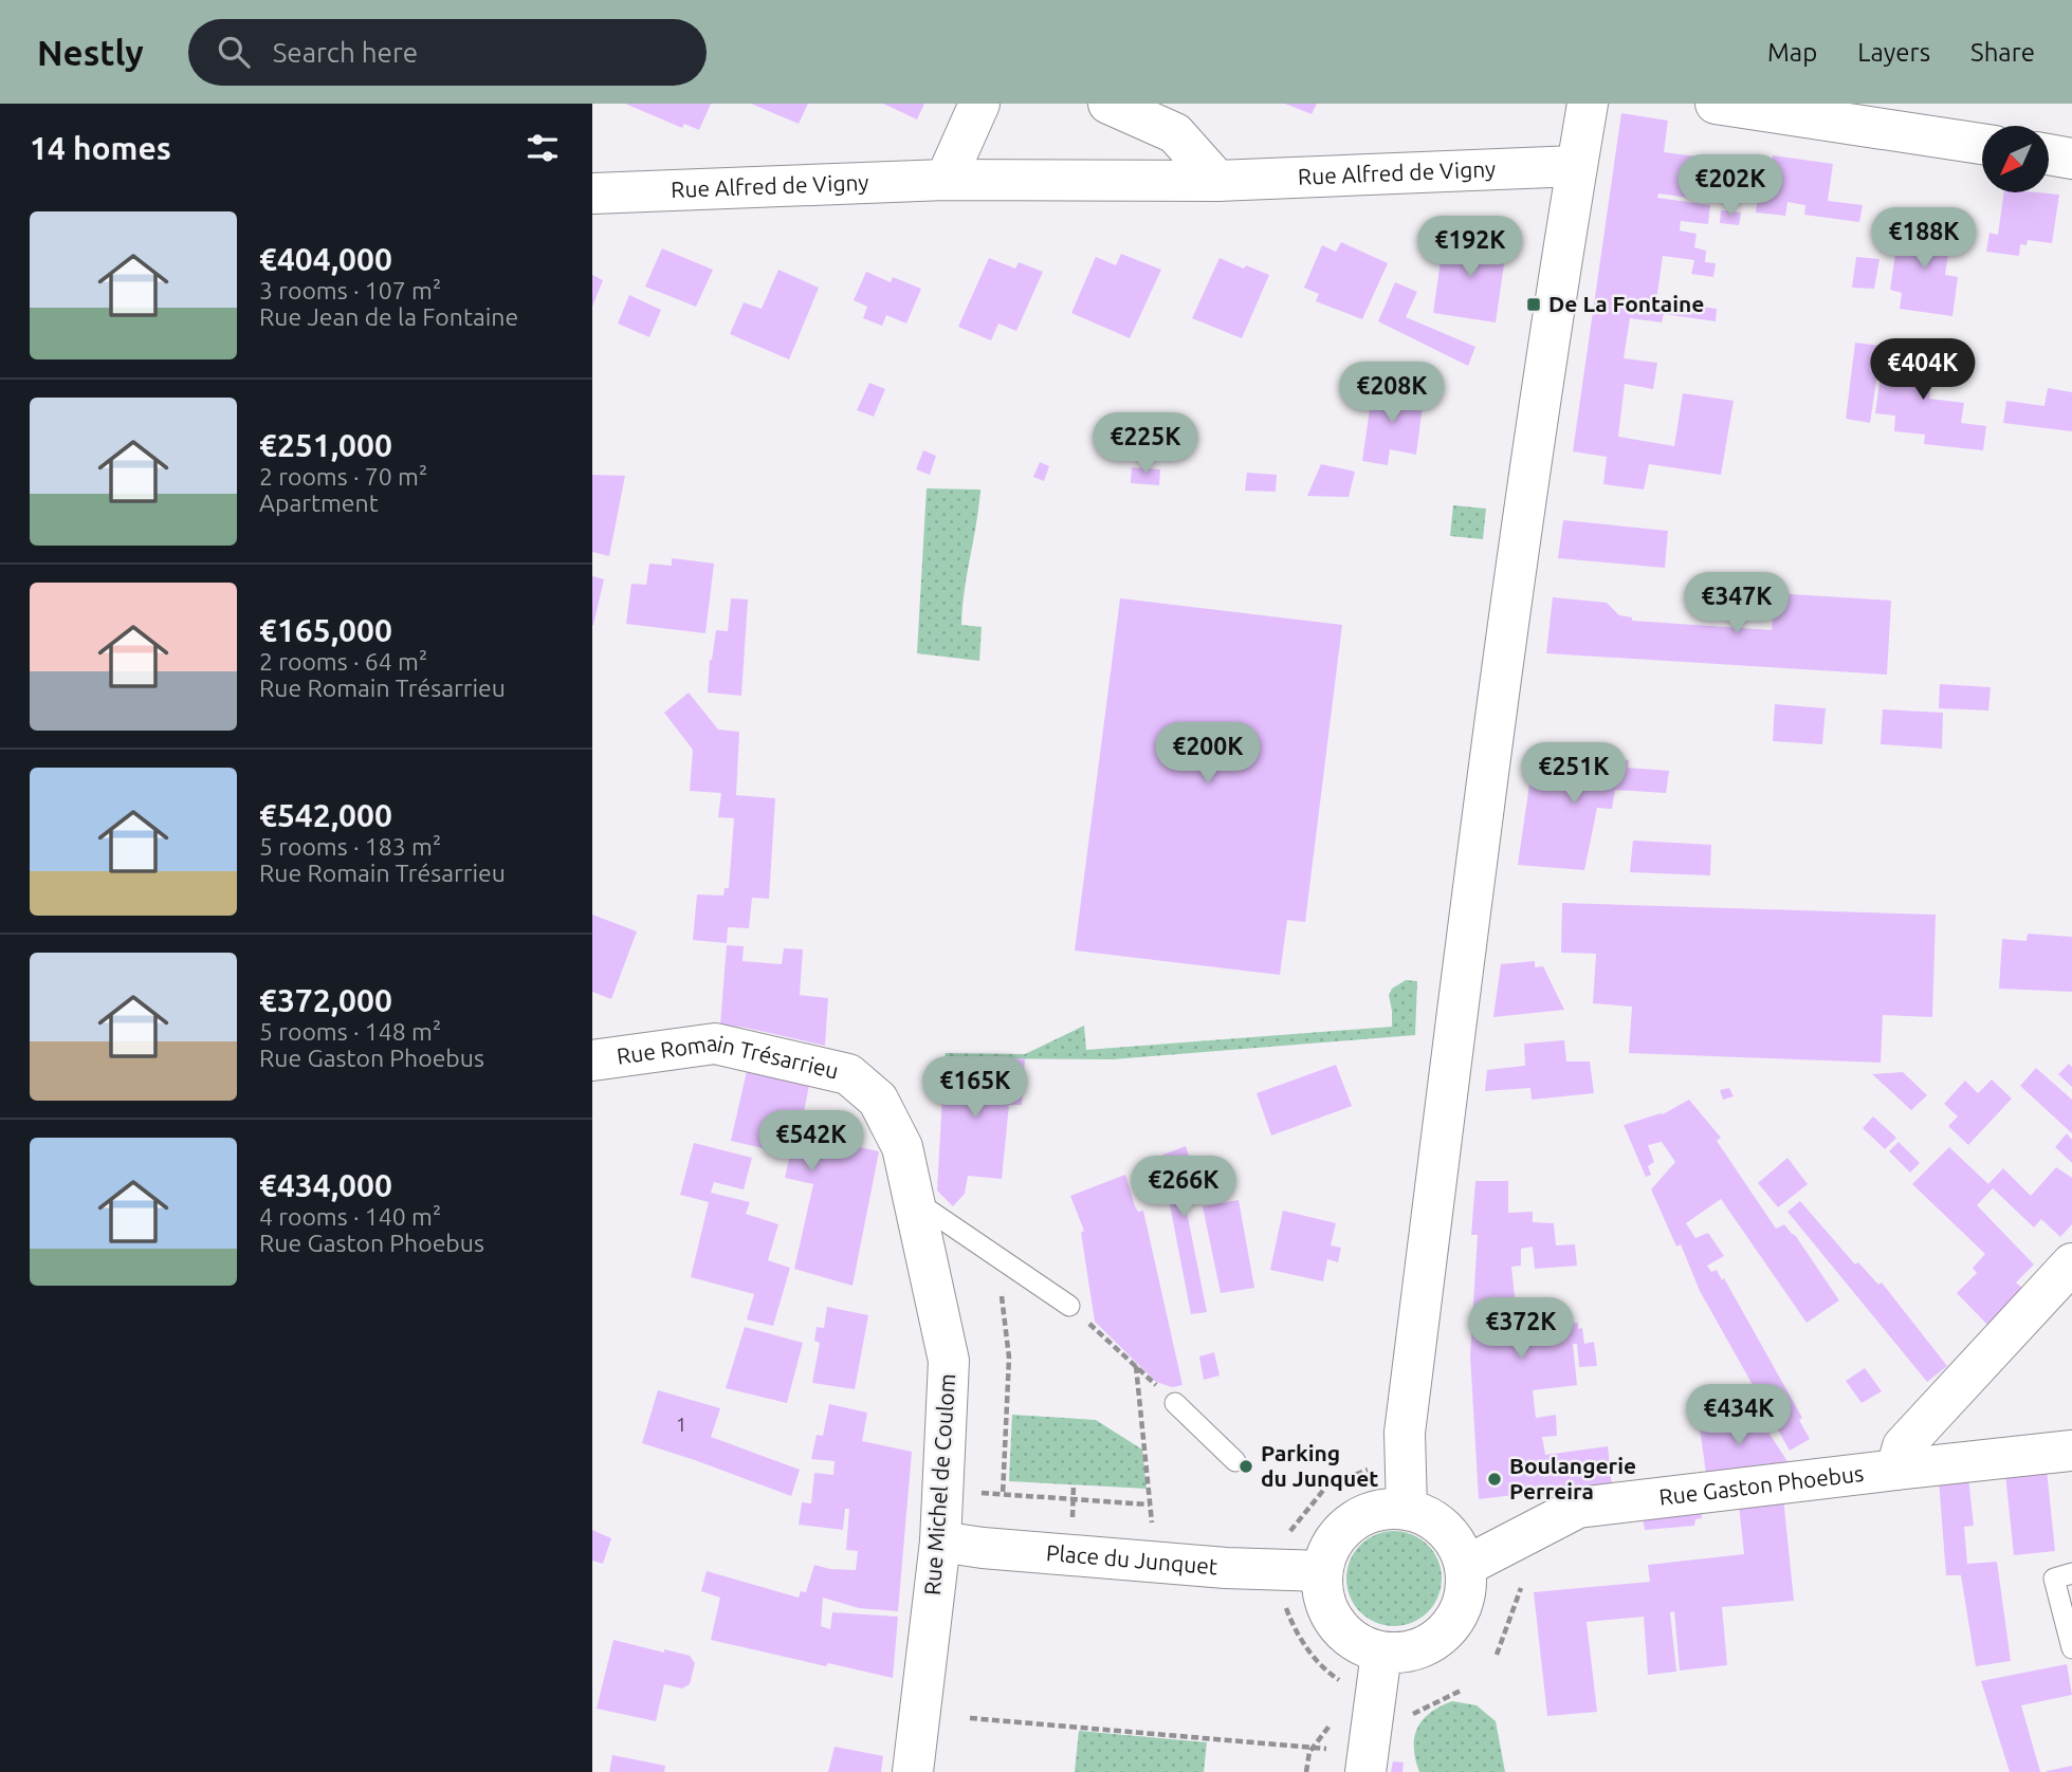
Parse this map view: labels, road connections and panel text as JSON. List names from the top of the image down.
{
  "streets": {
    "street": [
      "Rue Alfred de Vigny",
      "Rue Romain Trésarrieu",
      "Rue Michel de Coulom",
      "Rue Gaston Phoebus",
      "Place du Junquet"
    ]
  },
  "crossings": [
    ["Rue Romain Trésarrieu", "Rue Michel de Coulom"],
    ["Rue Michel de Coulom", "Place du Junquet"],
    ["Rue Gaston Phoebus", "Place du Junquet"]
  ],
  "places": {
    "transit": ["De La Fontaine"],
    "other": ["Parking du Junquet", "Boulangerie Perreira"]
  },
  "house_numbers": ["1"],
  "north": "bottom left",
  "page": {
    "header": "Nestly",
    "search": "Search here",
    "nav": ["Map", "Layers", "Share"],
    "heading": "14 homes",
    "price": [
      "€202K",
      "€188K",
      "€192K",
      "€404K",
      "€208K",
      "€225K",
      "€347K",
      "€200K",
      "€251K",
      "€165K",
      "€542K",
      "€266K",
      "€372K",
      "€434K"
    ],
    "list": [
      {
        "name": "€404,000",
        "note": "3 rooms · 107 m² · Rue Jean de la Fontaine"
      },
      {
        "name": "€251,000",
        "note": "2 rooms · 70 m² · Apartment"
      },
      {
        "name": "€165,000",
        "note": "2 rooms · 64 m² · Rue Romain Trésarrieu"
      },
      {
        "name": "€542,000",
        "note": "5 rooms · 183 m² · Rue Romain Trésarrieu"
      },
      {
        "name": "€372,000",
        "note": "5 rooms · 148 m² · Rue Gaston Phoebus"
      },
      {
        "name": "€434,000",
        "note": "4 rooms · 140 m² · Rue Gaston Phoebus"
      }
    ]
  }
}
